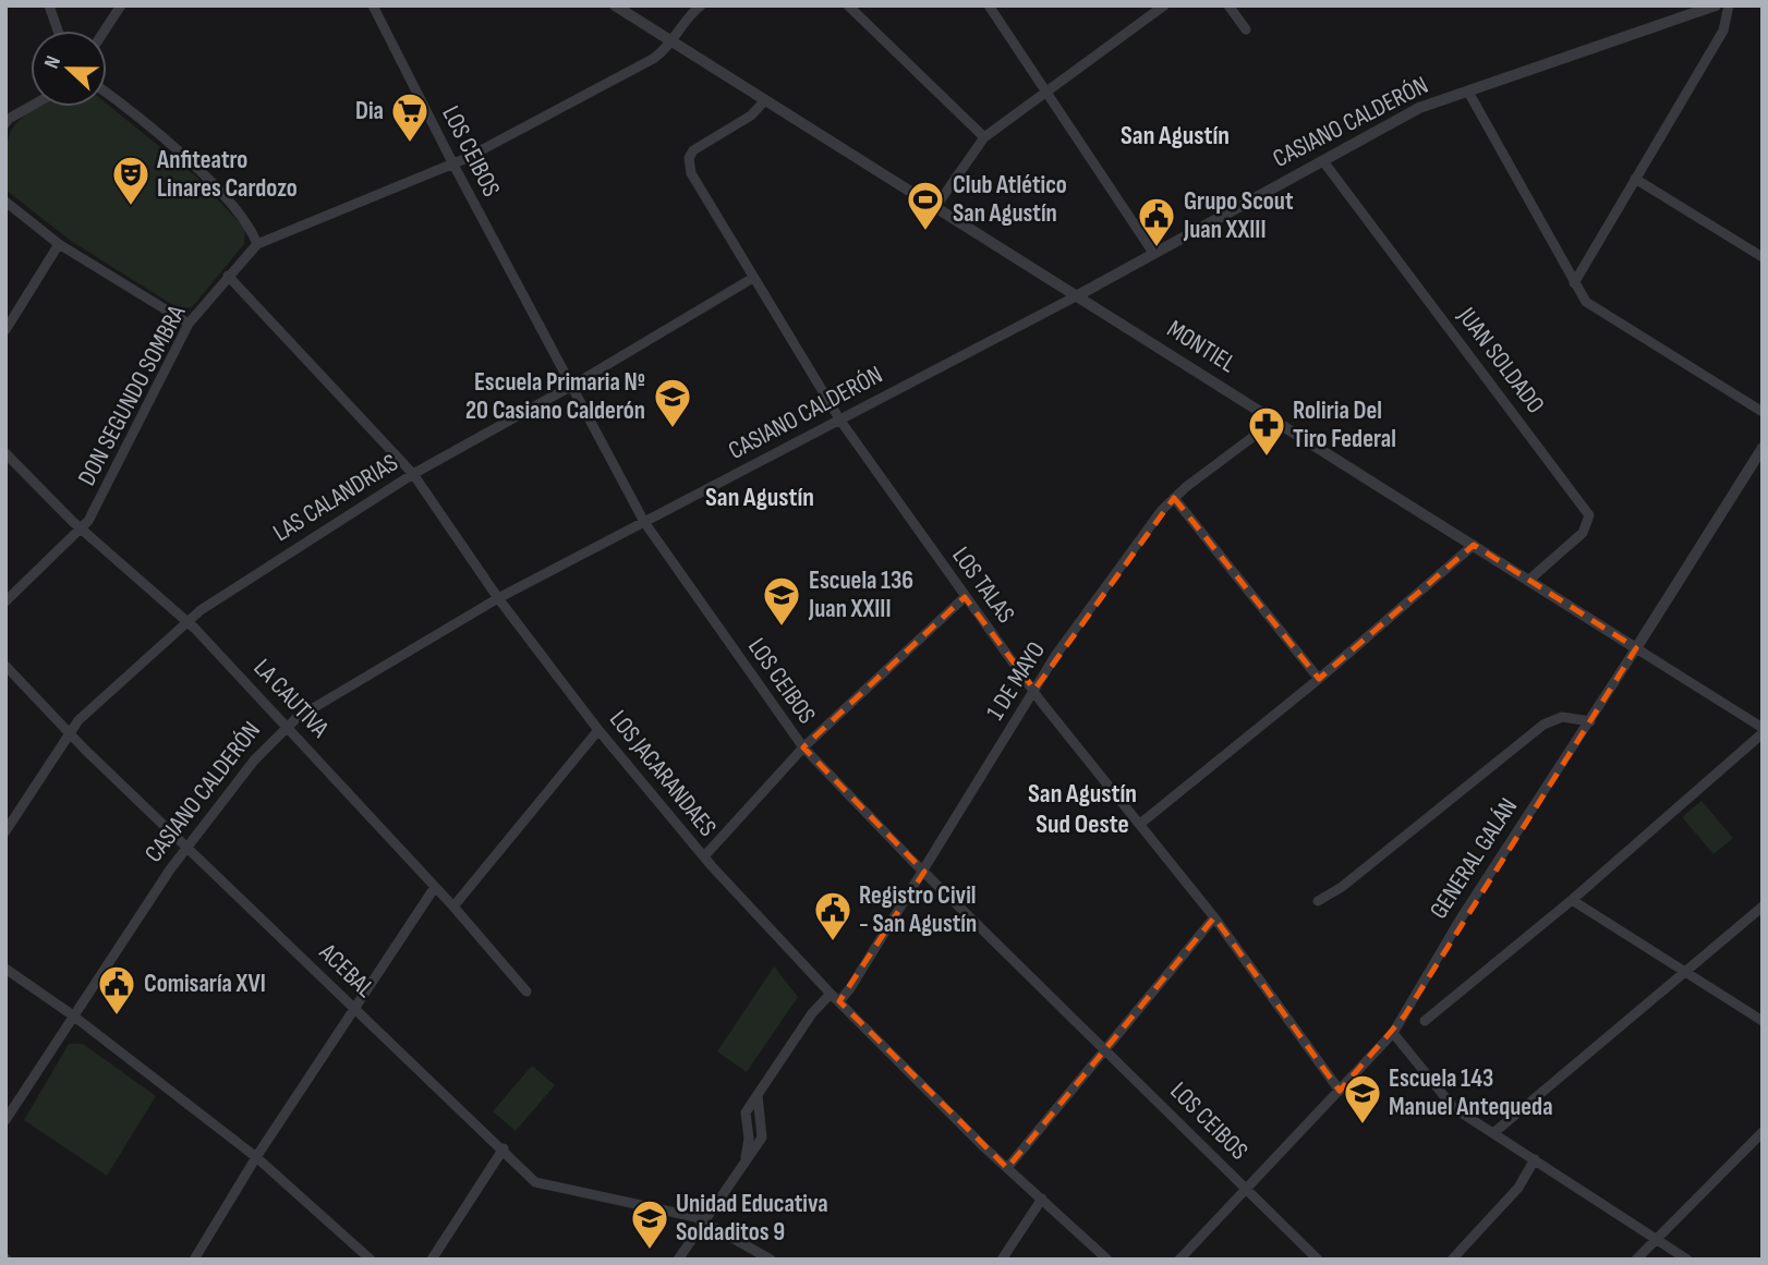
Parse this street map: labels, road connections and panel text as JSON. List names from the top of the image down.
{
  "streets": {
    "street": [
      "CASIANO CALDERÓN",
      "LOS CEIBOS",
      "MONTIEL",
      "JUAN SOLDADO",
      "DON SEGUNDO SOMBRA",
      "LAS CALANDRIAS",
      "LOS TALAS",
      "1 DE MAYO",
      "LA CAUTIVA",
      "LOS JACARANDAES",
      "GENERAL GALÁN",
      "ACEBAL"
    ]
  },
  "crossings": [
    ["CASIANO CALDERÓN", "LOS CEIBOS"],
    ["CASIANO CALDERÓN", "MONTIEL"],
    ["CASIANO CALDERÓN", "JUAN SOLDADO"],
    ["CASIANO CALDERÓN", "LOS TALAS"],
    ["CASIANO CALDERÓN", "LA CAUTIVA"],
    ["CASIANO CALDERÓN", "LOS JACARANDAES"],
    ["CASIANO CALDERÓN", "ACEBAL"],
    ["LOS CEIBOS", "DON SEGUNDO SOMBRA"],
    ["LOS CEIBOS", "LAS CALANDRIAS"],
    ["LOS CEIBOS", "1 DE MAYO"],
    ["LOS CEIBOS", "GENERAL GALÁN"],
    ["MONTIEL", "JUAN SOLDADO"],
    ["MONTIEL", "DON SEGUNDO SOMBRA"],
    ["MONTIEL", "LOS TALAS"],
    ["MONTIEL", "1 DE MAYO"],
    ["MONTIEL", "GENERAL GALÁN"],
    ["DON SEGUNDO SOMBRA", "LA CAUTIVA"],
    ["DON SEGUNDO SOMBRA", "LOS JACARANDAES"],
    ["LAS CALANDRIAS", "LOS TALAS"],
    ["LAS CALANDRIAS", "LA CAUTIVA"],
    ["LAS CALANDRIAS", "LOS JACARANDAES"],
    ["LAS CALANDRIAS", "ACEBAL"],
    ["LOS TALAS", "1 DE MAYO"],
    ["LOS TALAS", "GENERAL GALÁN"],
    ["1 DE MAYO", "LOS JACARANDAES"]
  ],
  "districts": ["San Agustín", "San Agustín", "San Agustín Sud Oeste"],
  "places": {
    "supermarket": ["Dia"],
    "theatre": ["Anfiteatro Linares Cardozo"],
    "sports": ["Club Atlético San Agustín"],
    "public building": ["Grupo Scout Juan XXIII", "Registro Civil - San Agustín", "Comisaría XVI"],
    "school or university": [
      "Escuela Primaria Nº 20 Casiano Calderón",
      "Escuela 136 Juan XXIII",
      "Escuela 143 Manuel Antequeda",
      "Unidad Educativa Soldaditos 9"
    ],
    "pharmacy": ["Roliria Del Tiro Federal"]
  },
  "north": "left"
}
